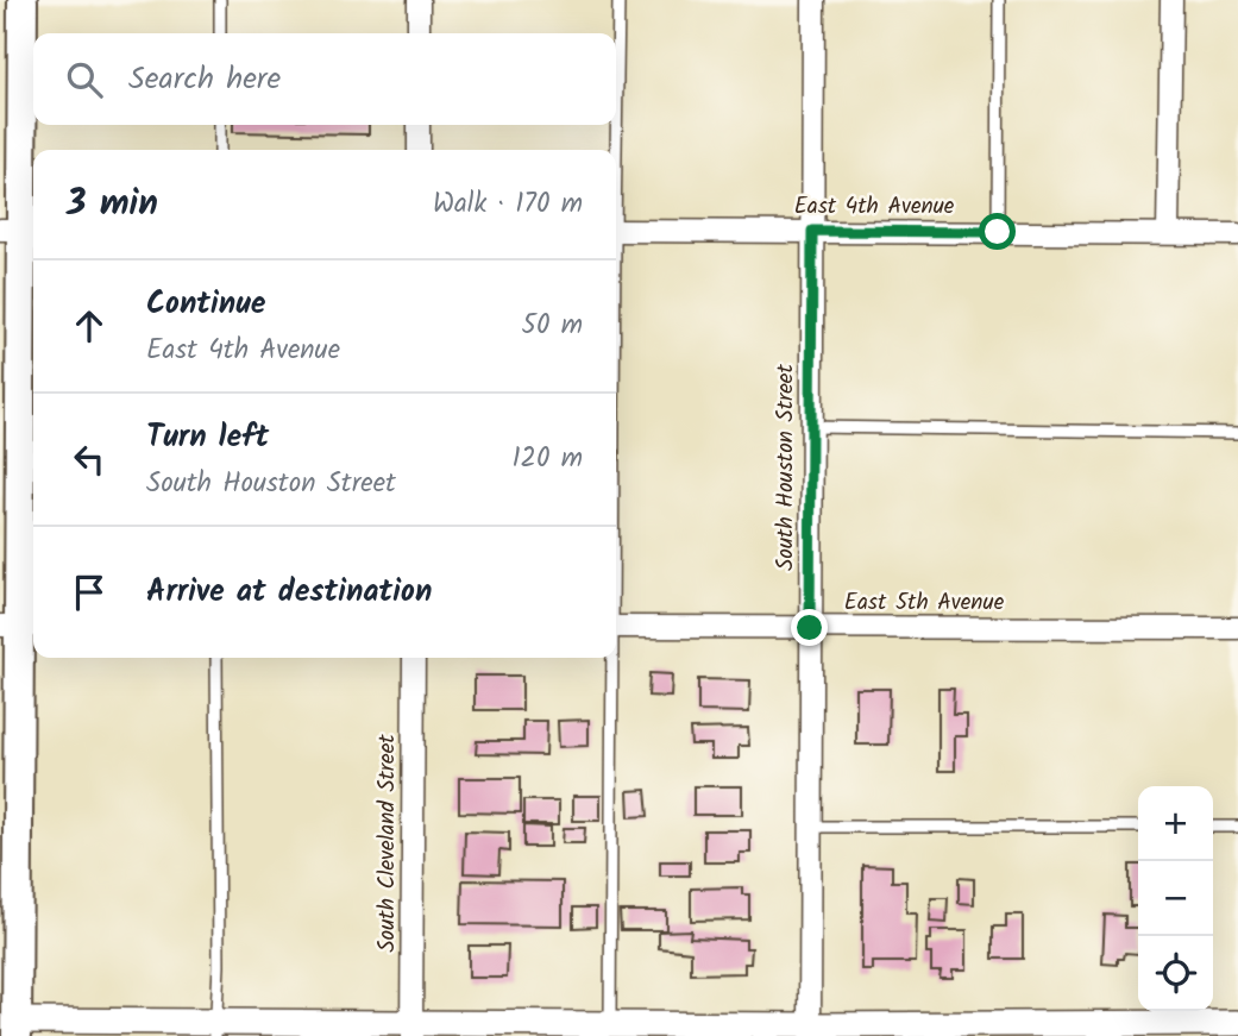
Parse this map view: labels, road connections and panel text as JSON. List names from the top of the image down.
{
  "streets": {
    "street": [
      "East 4th Avenue",
      "South Houston Street",
      "East 5th Avenue",
      "South Cleveland Street"
    ]
  },
  "crossings": [
    ["East 4th Avenue", "South Houston Street"],
    ["South Houston Street", "East 5th Avenue"]
  ],
  "page": {
    "search": "Search here",
    "heading": ["3 min", "Walk · 170 m"],
    "list": [
      ["Continue", "East 4th Avenue", "50 m"],
      ["Turn left", "South Houston Street", "120 m"],
      "Arrive at destination"
    ],
    "map_buttons": ["+", "−"]
  }
}
